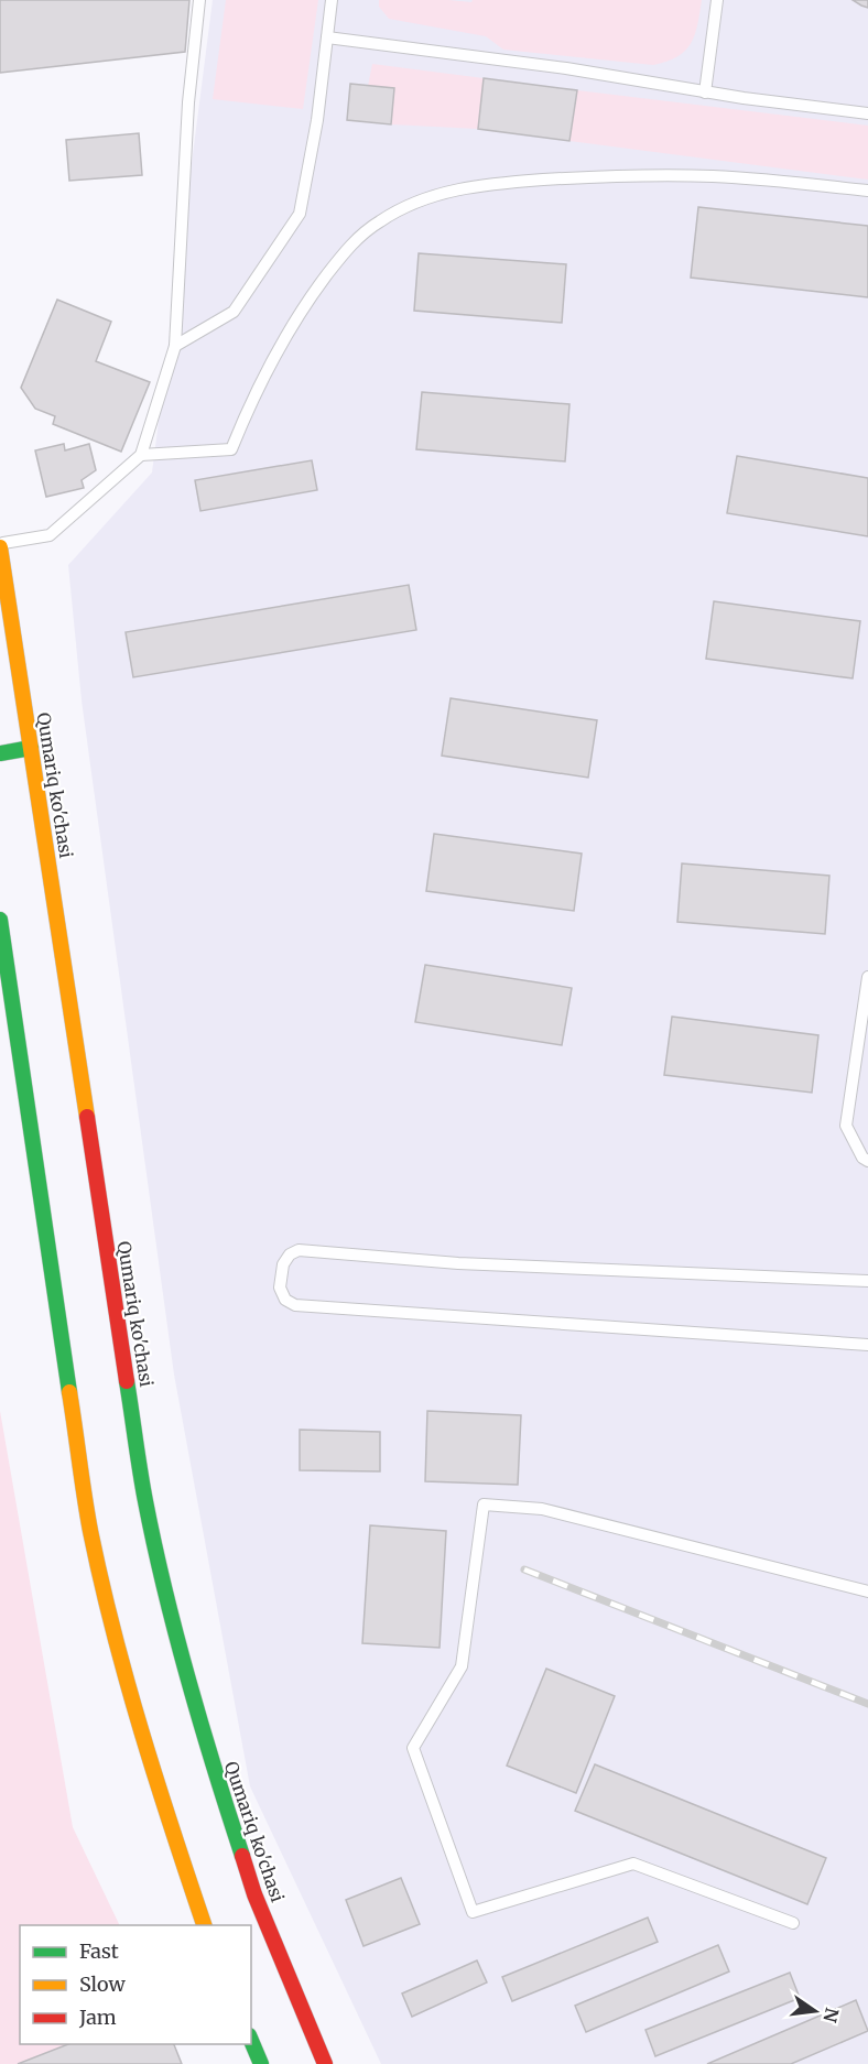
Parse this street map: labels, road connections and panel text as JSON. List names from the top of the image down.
{
  "streets": {
    "main road": ["Qumariq ko'chasi"]
  },
  "legend": ["Fast", "Slow", "Jam"],
  "north": "right"
}
